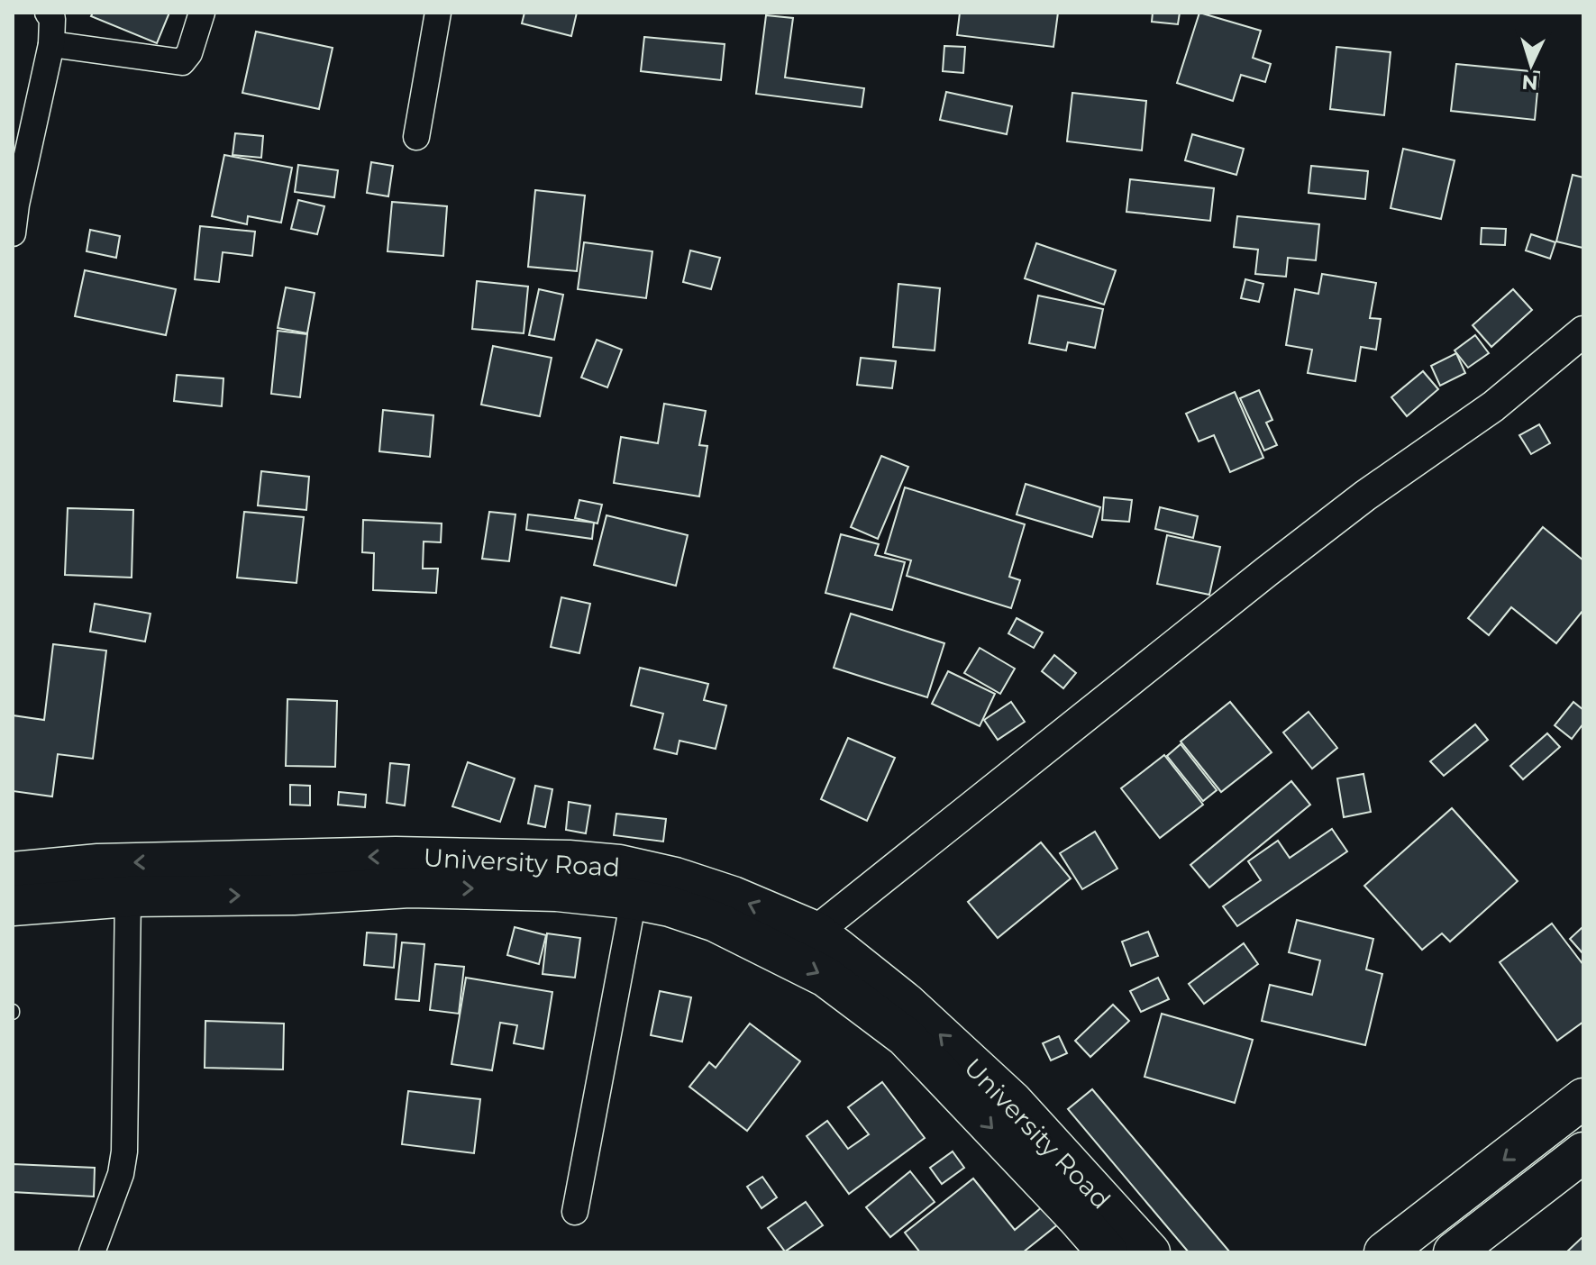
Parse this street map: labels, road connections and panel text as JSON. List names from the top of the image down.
{
  "streets": {
    "main road": ["University Road"]
  },
  "north": "bottom"
}
